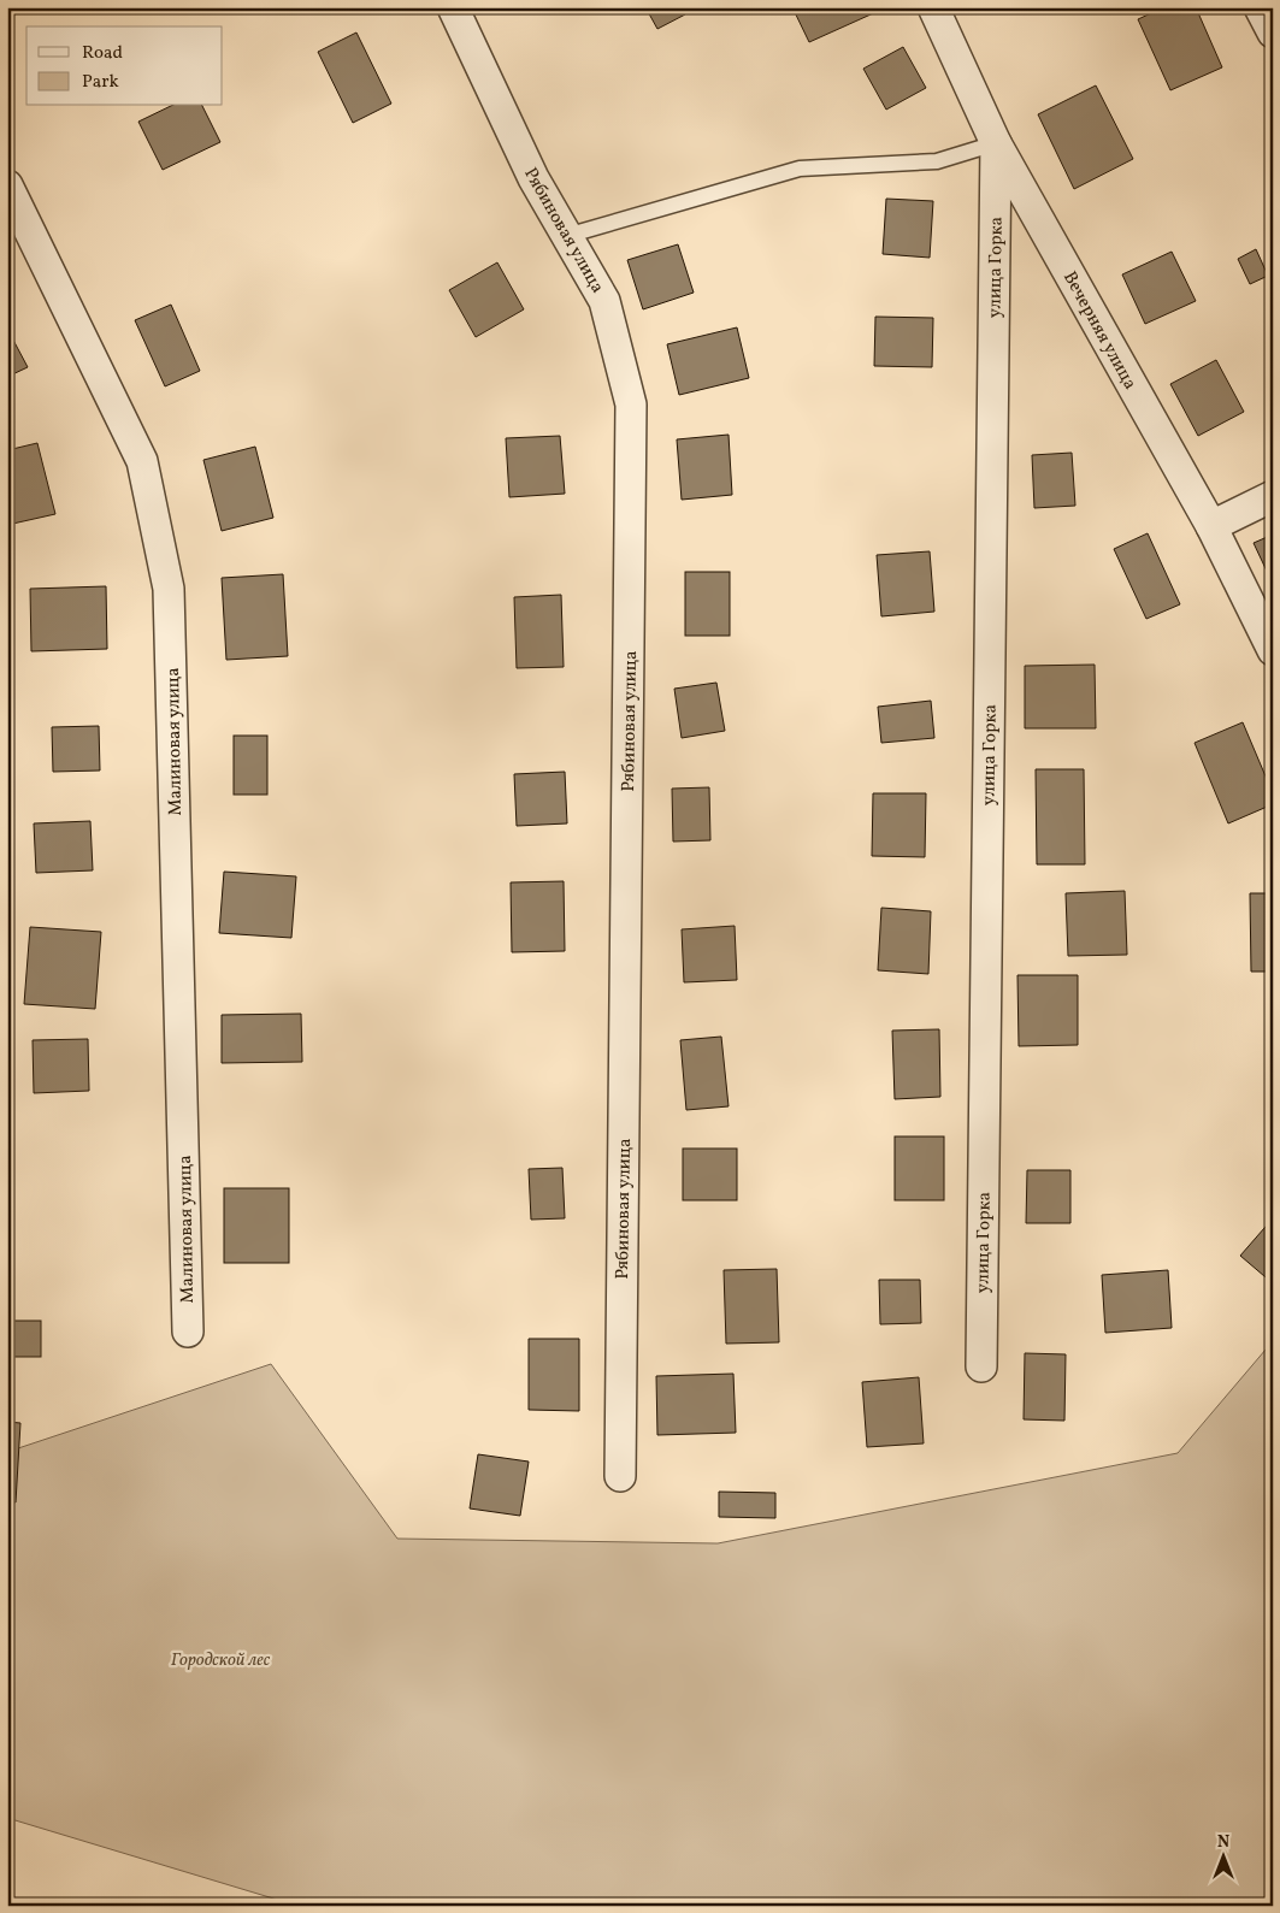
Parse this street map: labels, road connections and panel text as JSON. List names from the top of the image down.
{
  "streets": {
    "street": [
      "Рябиновая улица",
      "улица Горка",
      "Вечерняя улица",
      "Малиновая улица"
    ]
  },
  "crossings": [
    ["улица Горка", "Вечерняя улица"]
  ],
  "parks": ["Городской лес"],
  "legend": ["Road", "Park"],
  "north": "top"
}
